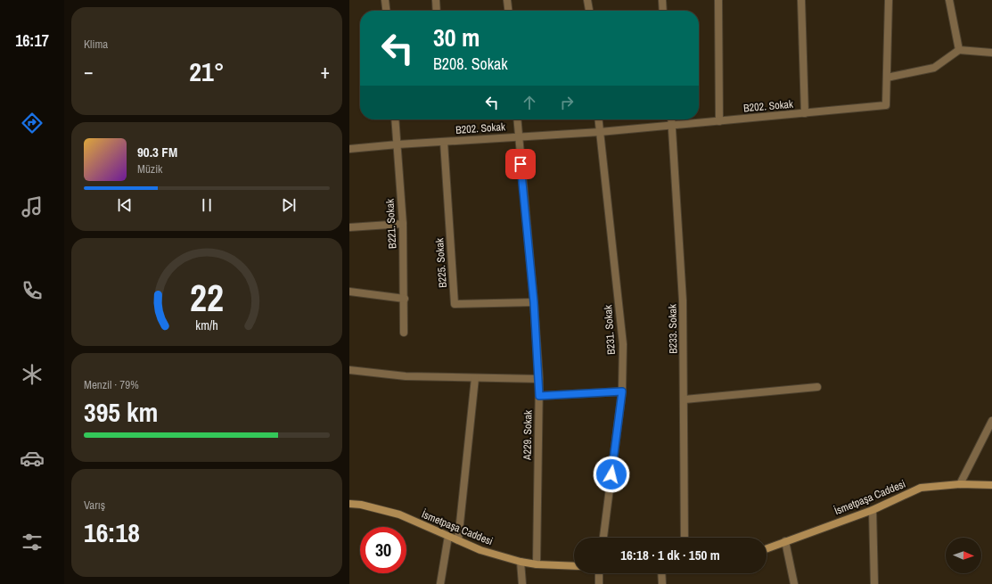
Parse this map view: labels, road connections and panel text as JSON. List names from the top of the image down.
{
  "streets": {
    "main road": ["İsmetpaşa Caddesi"],
    "street": [
      "B202. Sokak",
      "B221. Sokak",
      "B225. Sokak",
      "B233. Sokak",
      "B231. Sokak",
      "A229. Sokak"
    ]
  },
  "crossings": [
    ["B202. Sokak", "B221. Sokak"],
    ["B202. Sokak", "B225. Sokak"],
    ["B202. Sokak", "B233. Sokak"],
    ["B202. Sokak", "B231. Sokak"],
    ["B202. Sokak", "A229. Sokak"],
    ["B225. Sokak", "A229. Sokak"],
    ["A229. Sokak", "İsmetpaşa Caddesi"]
  ],
  "north": "right",
  "page": {
    "tabs": "16:17",
    "tile": [
      "Klima",
      ["Menzil · 79%", "395 km"],
      ["Varış", "16:18"]
    ],
    "turn": ["30 m", "B208. Sokak"],
    "heat": ["−", "21°", "+"],
    "song": ["90.3 FM", "Müzik"],
    "limit": "30",
    "trip": "16:18 · 1 dk · 150 m",
    "gauge": ["22", "km/h"]
  }
}
